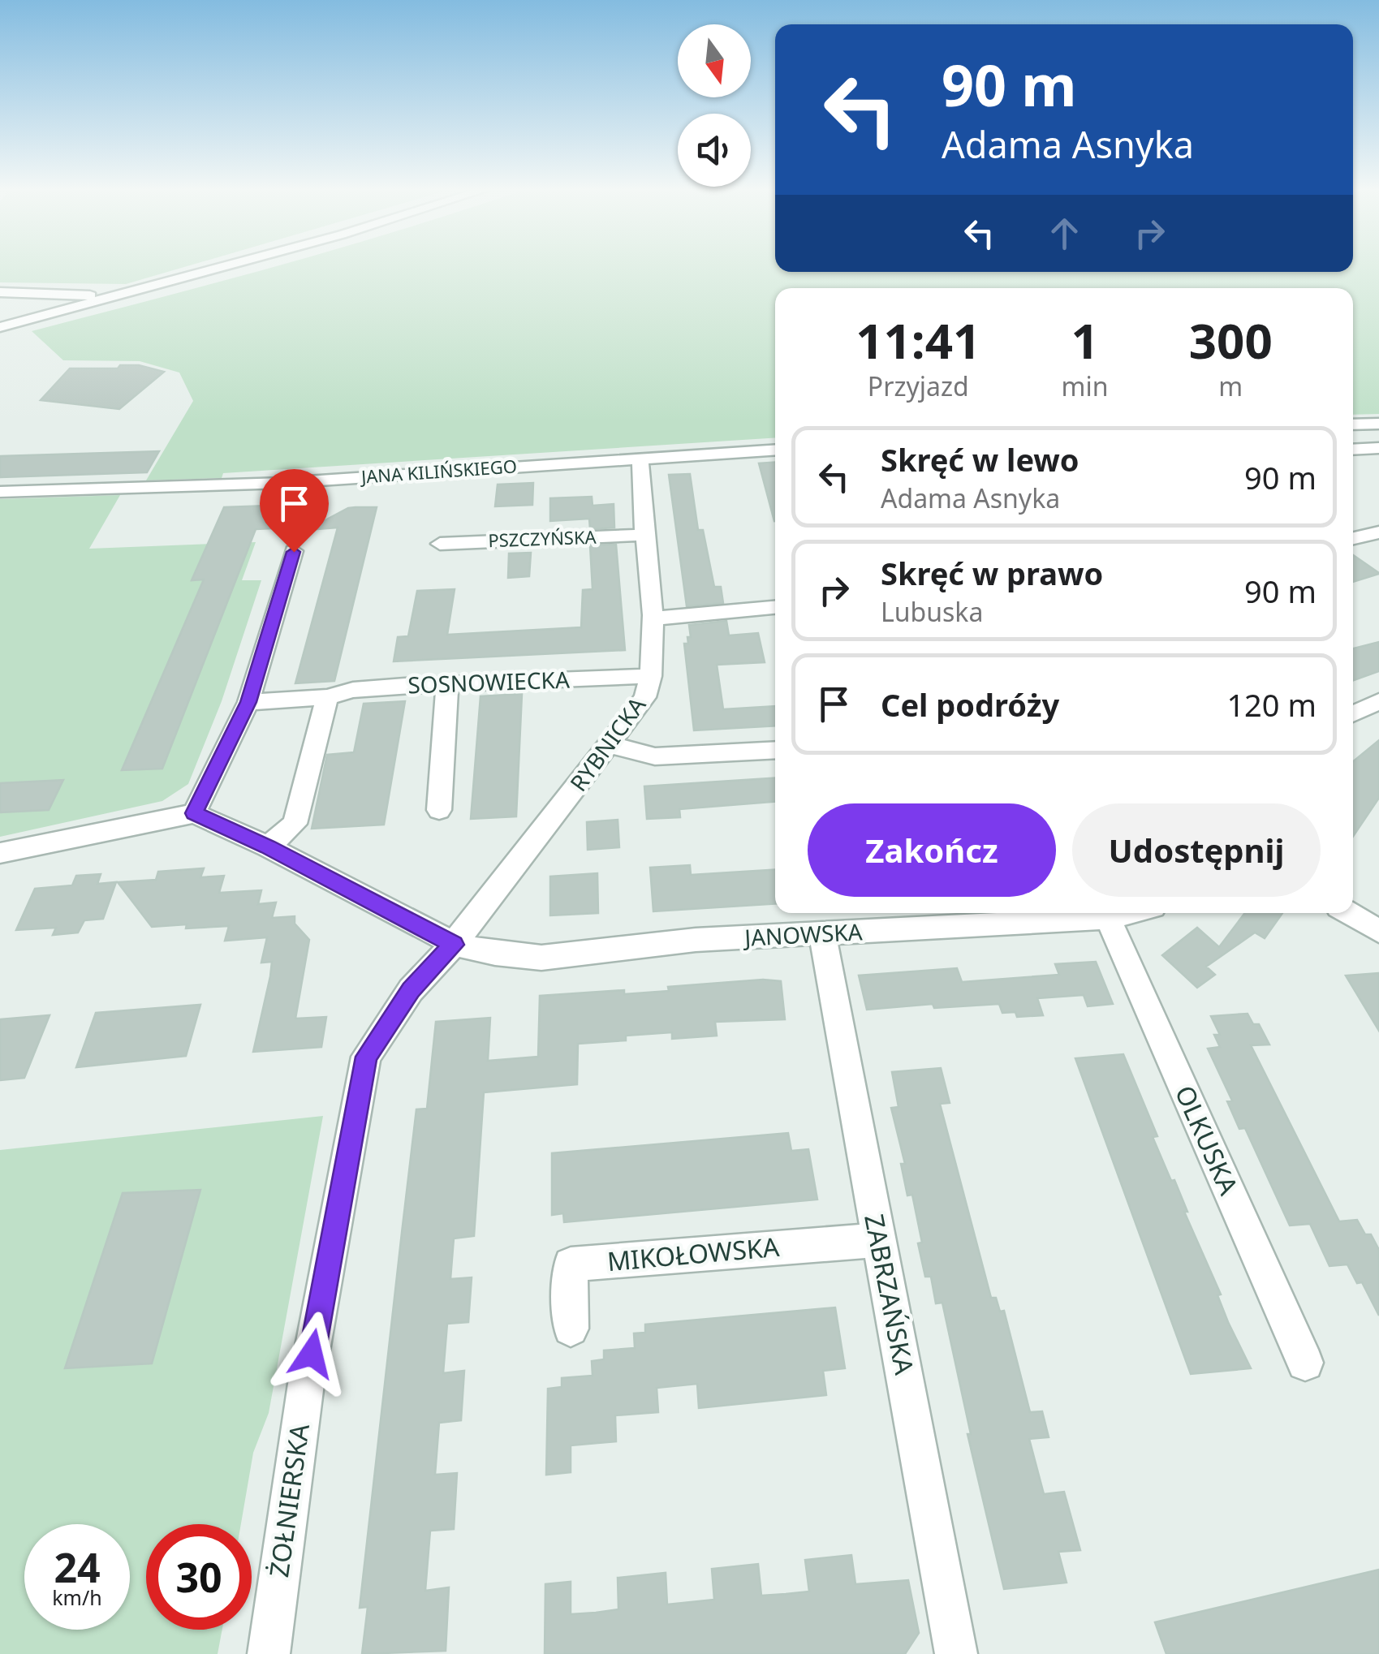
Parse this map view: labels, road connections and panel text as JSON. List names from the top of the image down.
{
  "streets": {
    "street": [
      "JANA KILIŃSKIEGO",
      "PSZCZYŃSKA",
      "SOSNOWIECKA",
      "RYBNICKA",
      "JANOWSKA",
      "OLKUSKA",
      "MIKOŁOWSKA",
      "ZABRZAŃSKA",
      "ŻOŁNIERSKA"
    ]
  },
  "crossings": [
    ["JANA KILIŃSKIEGO", "RYBNICKA"],
    ["PSZCZYŃSKA", "RYBNICKA"],
    ["SOSNOWIECKA", "RYBNICKA"],
    ["RYBNICKA", "JANOWSKA"],
    ["RYBNICKA", "ŻOŁNIERSKA"],
    ["JANOWSKA", "OLKUSKA"],
    ["JANOWSKA", "ZABRZAŃSKA"],
    ["JANOWSKA", "ŻOŁNIERSKA"],
    ["MIKOŁOWSKA", "ZABRZAŃSKA"]
  ],
  "north": "bottom",
  "page": {
    "turn": ["90 m", "Adama Asnyka"],
    "eta": [
      "11:41",
      "Przyjazd",
      "1",
      "min",
      "300",
      "m"
    ],
    "list": [
      {
        "name": "Skręć w lewo",
        "note": "Adama Asnyka",
        "value": "90 m"
      },
      {
        "name": "Skręć w prawo",
        "note": "Lubuska",
        "value": "90 m"
      },
      {
        "name": "Cel podróży",
        "value": "120 m"
      }
    ],
    "buttons": ["Zakończ", "Udostępnij"],
    "speed": "24 km/h",
    "limit": "30"
  }
}
